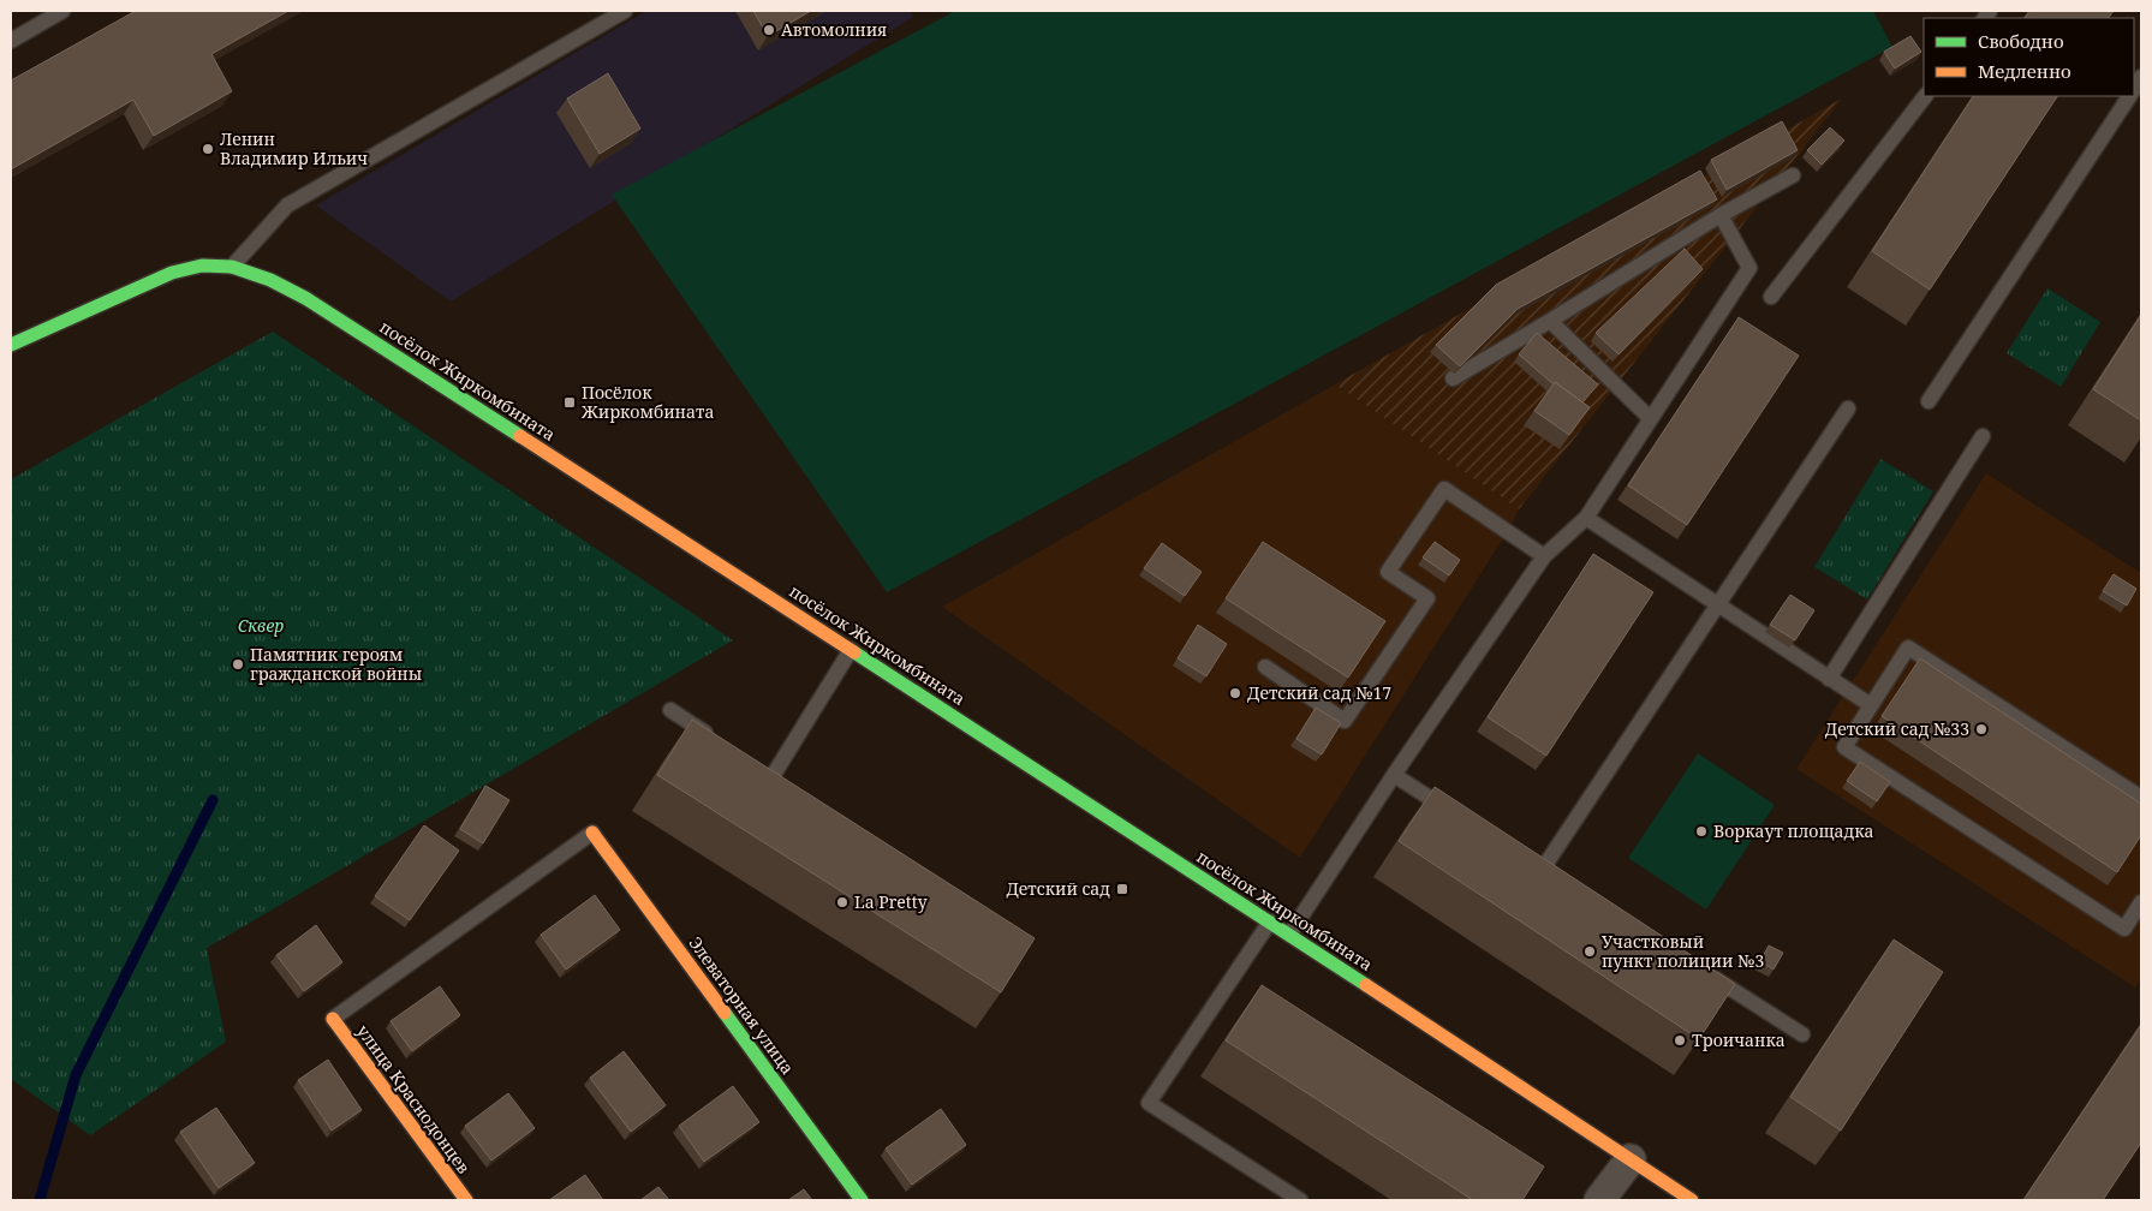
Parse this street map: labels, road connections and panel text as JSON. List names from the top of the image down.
{
  "streets": {
    "street": ["посёлок Жиркомбината", "Элеваторная улица", "улица Краснодонцев"]
  },
  "parks": ["Сквер"],
  "places": {
    "other": [
      "Автомолния",
      "Ленин Владимир Ильич",
      "Памятник героям гражданской войны",
      "Детский сад №17",
      "Детский сад №33",
      "Воркаут площадка",
      "La Pretty",
      "Участковый пункт полиции №3",
      "Троичанка"
    ],
    "transit": ["Посёлок Жиркомбината", "Детский сад"]
  },
  "legend": ["Свободно", "Медленно"]
}
